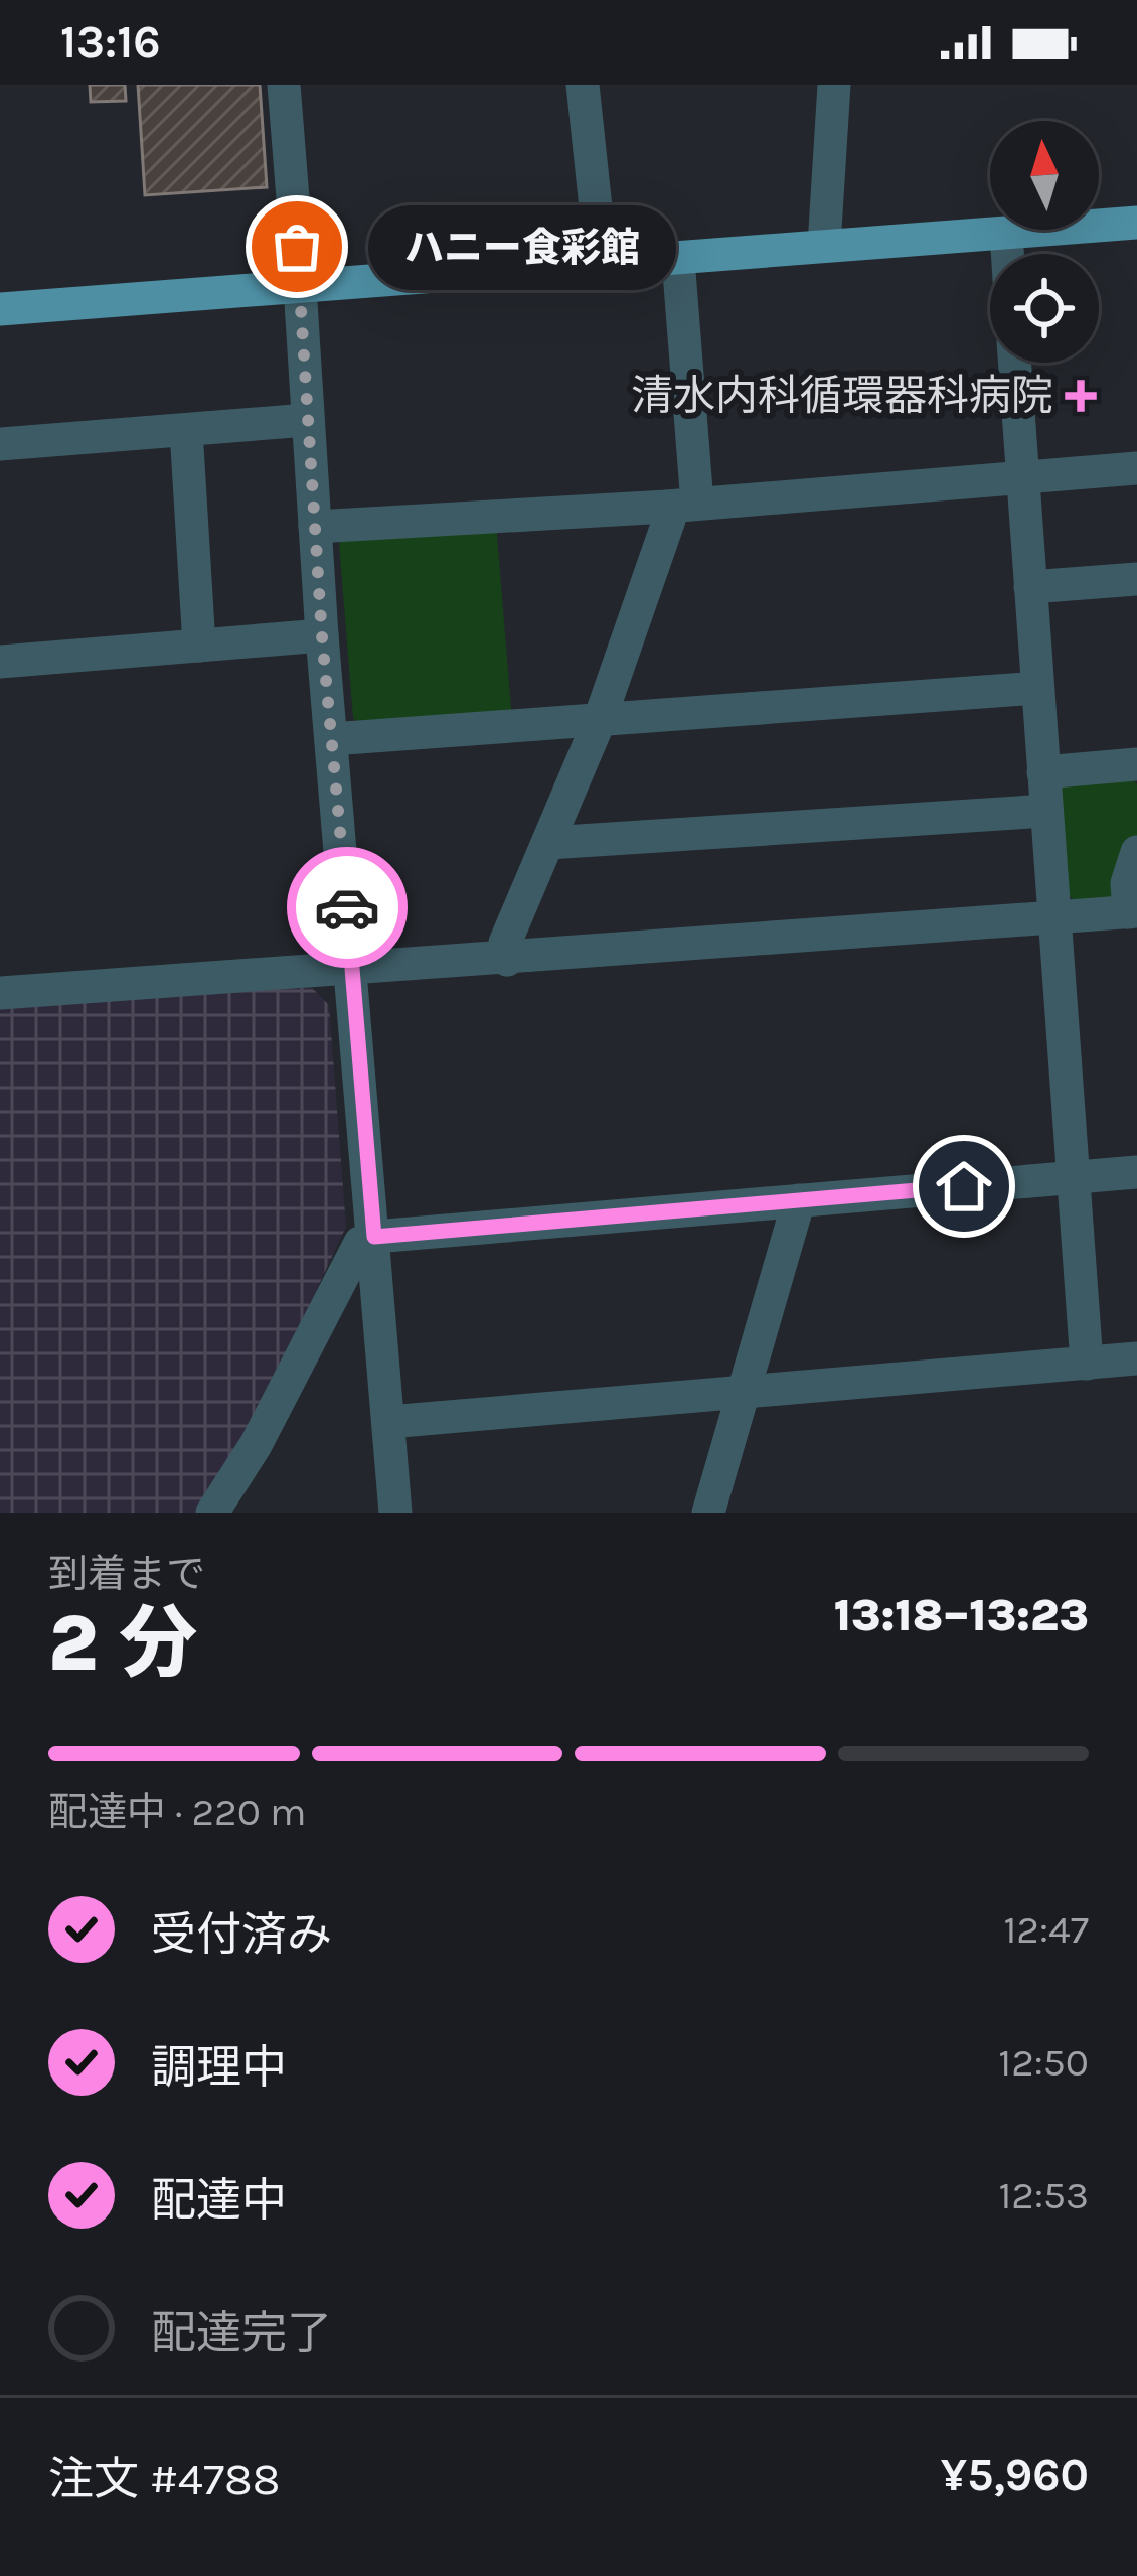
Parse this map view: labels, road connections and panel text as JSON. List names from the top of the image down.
{
  "places": {
    "other": ["ハニー食彩館"],
    "health": ["清水内科循環器科病院"]
  },
  "north": "top",
  "page": {
    "status": "13:16",
    "bubble": "ハニー食彩館",
    "heading": ["2 分", "到着まで", "13:18–13:23"],
    "panel": ["注文 #4788", "¥5,960"],
    "bar": "配達中 · 220 m",
    "list": [
      ["受付済み", "12:47"],
      ["調理中", "12:50"],
      ["配達中", "12:53"],
      "配達完了"
    ]
  }
}
